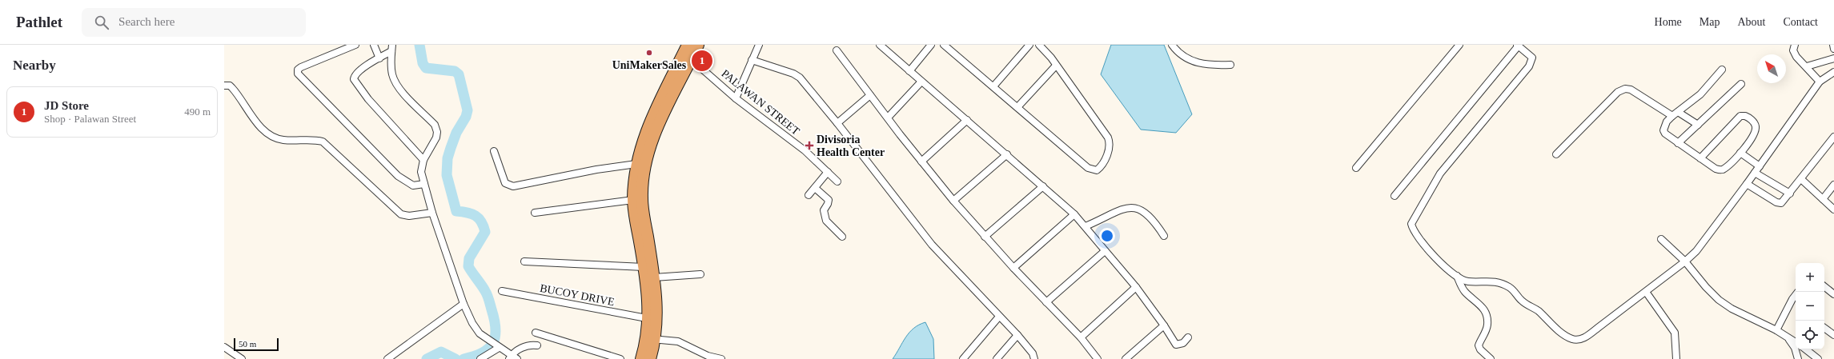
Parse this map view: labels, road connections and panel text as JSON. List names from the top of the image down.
{
  "streets": {
    "street": ["PALAWAN STREET", "BUCOY DRIVE"]
  },
  "places": {
    "other": ["UniMakerSales"],
    "health": ["Divisoria Health Center"]
  },
  "scale_bar": "50 m",
  "north": "top left",
  "page": {
    "header": "Pathlet",
    "search": "Search here",
    "nav": [
      "Home",
      "Map",
      "About",
      "Contact"
    ],
    "heading": "Nearby",
    "pins": "1",
    "list": [
      {
        "mark": "1",
        "name": "JD Store",
        "note": "Shop · Palawan Street",
        "value": "490 m"
      }
    ],
    "map_buttons": ["+", "−"],
    "scale": "50 m"
  }
}
